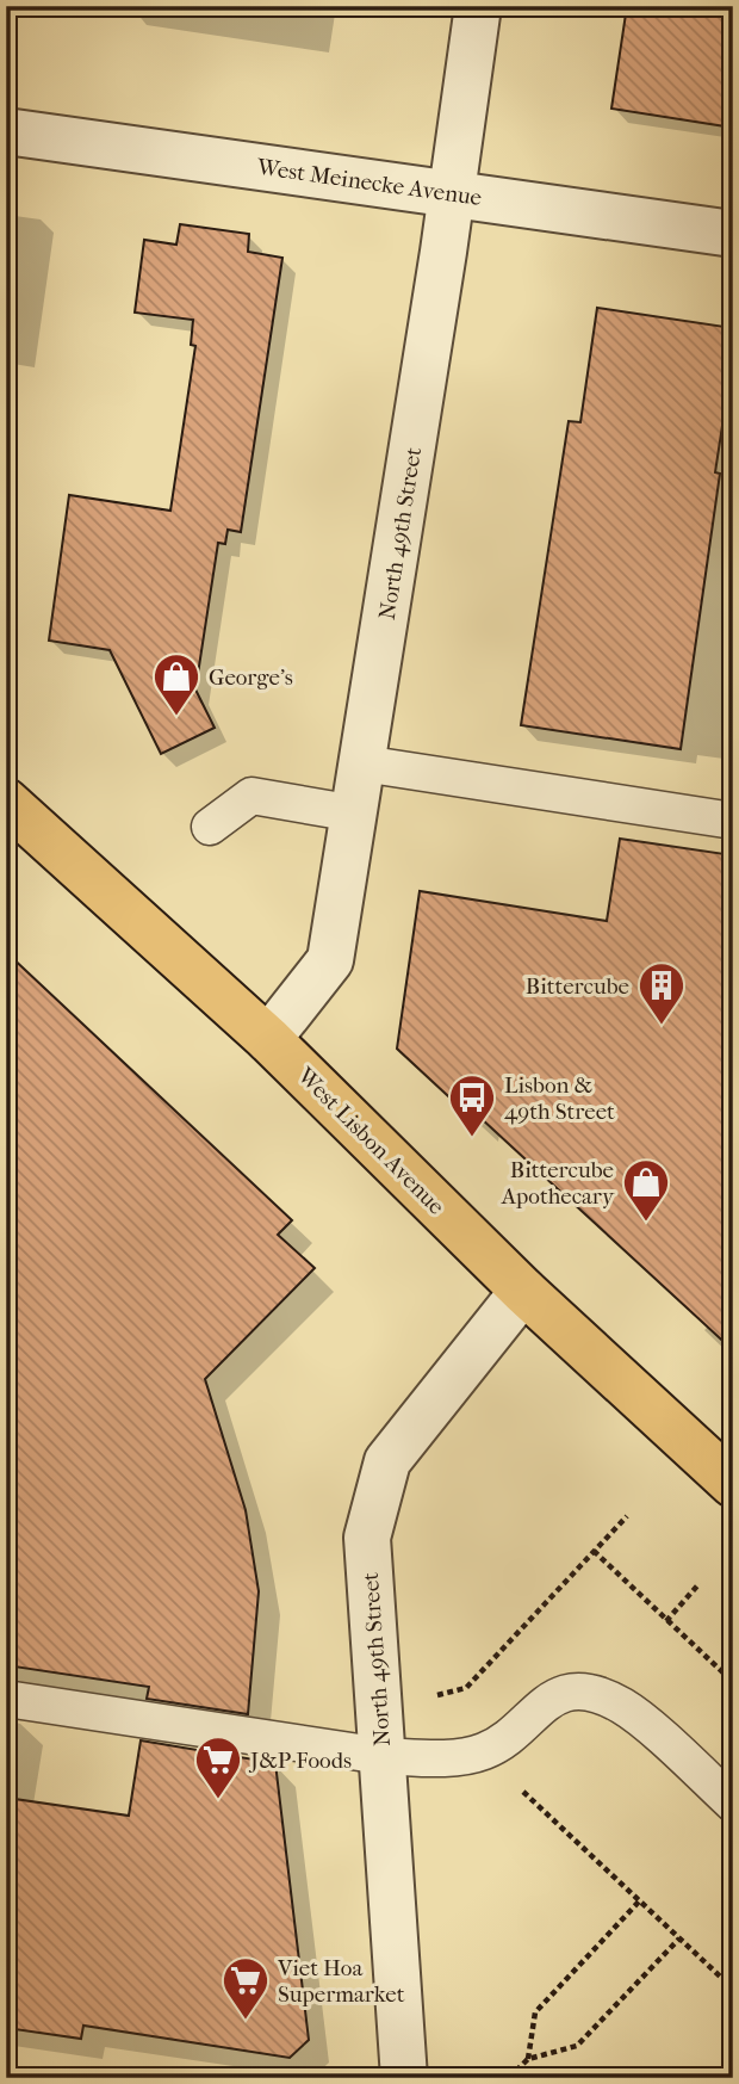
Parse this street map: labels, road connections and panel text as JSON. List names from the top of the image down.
{
  "streets": {
    "main road": ["West Lisbon Avenue"],
    "street": ["West Meinecke Avenue", "North 49th Street"]
  },
  "crossings": [
    ["West Meinecke Avenue", "North 49th Street"],
    ["North 49th Street", "West Lisbon Avenue"]
  ],
  "places": {
    "shop": ["George's", "Bittercube Apothecary"],
    "building": ["Bittercube"],
    "bus stop": ["Lisbon & 49th Street"],
    "supermarket": ["J&P Foods", "Viet Hoa Supermarket"]
  }
}
